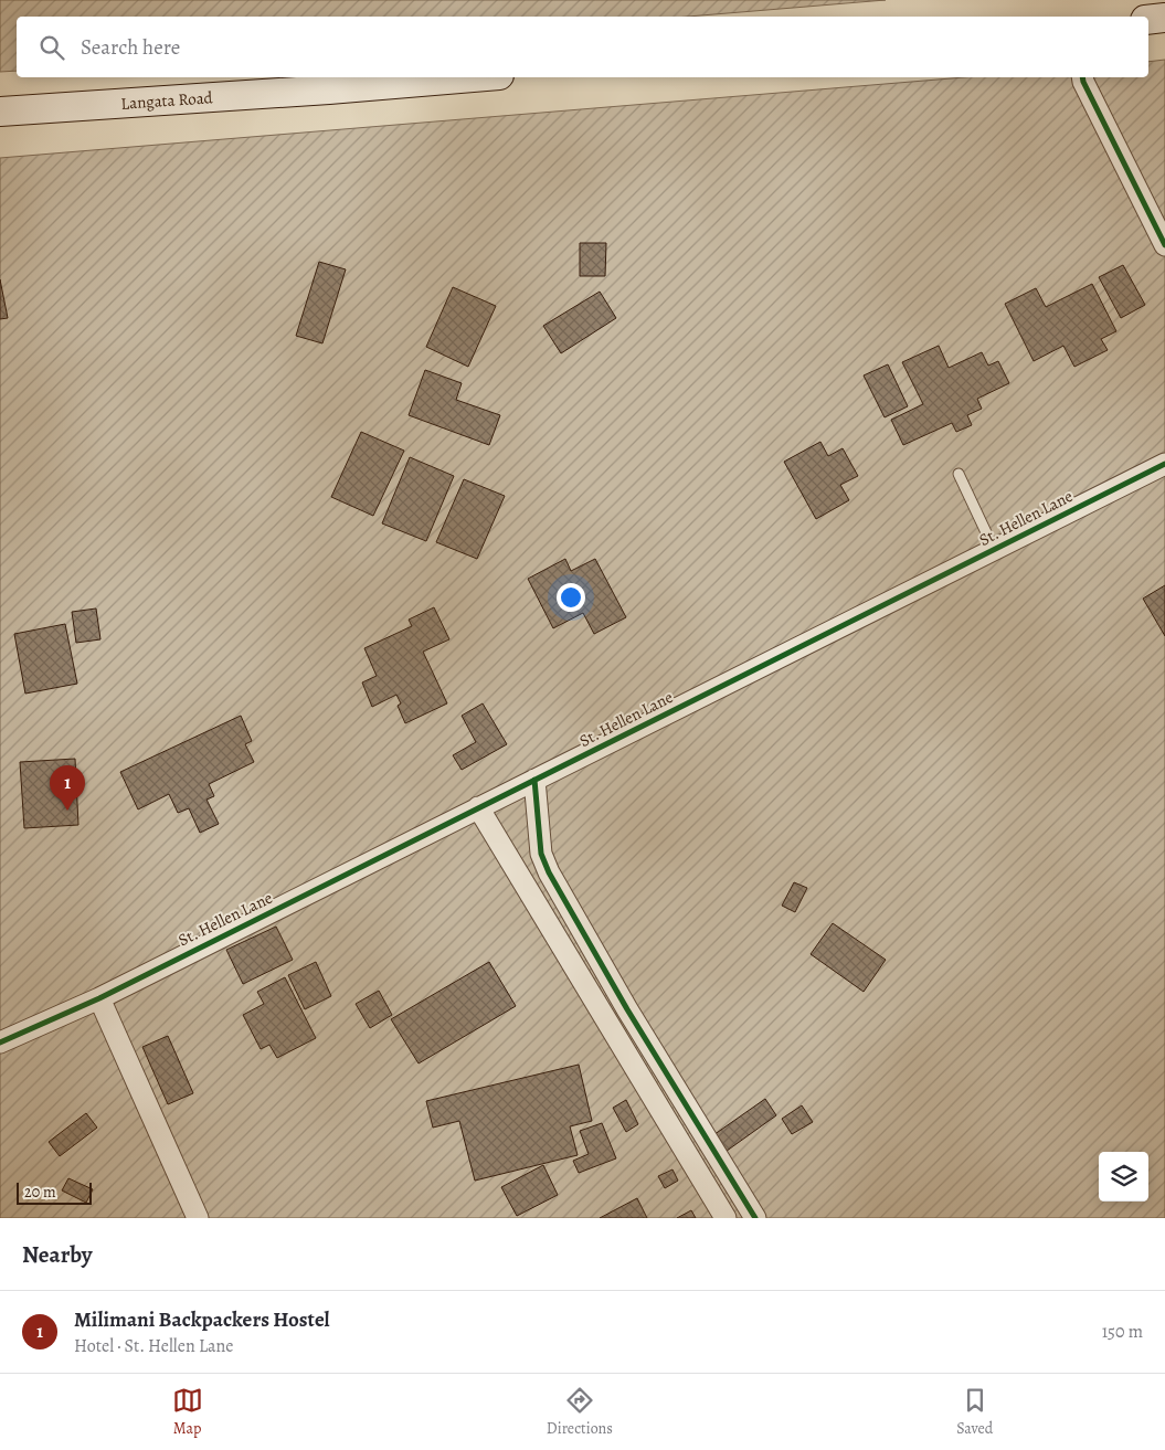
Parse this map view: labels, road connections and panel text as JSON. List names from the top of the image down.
{
  "streets": {
    "main road": ["Langata Road"],
    "street": ["St. Hellen Lane"]
  },
  "scale_bar": "20 m",
  "page": {
    "search": "Search here",
    "pins": "1",
    "scale": "20 m",
    "heading": "Nearby",
    "list": [
      {
        "mark": "1",
        "name": "Milimani Backpackers Hostel",
        "note": "Hotel · St. Hellen Lane",
        "value": "150 m"
      }
    ],
    "nav": ["Map", "Directions", "Saved"]
  }
}
